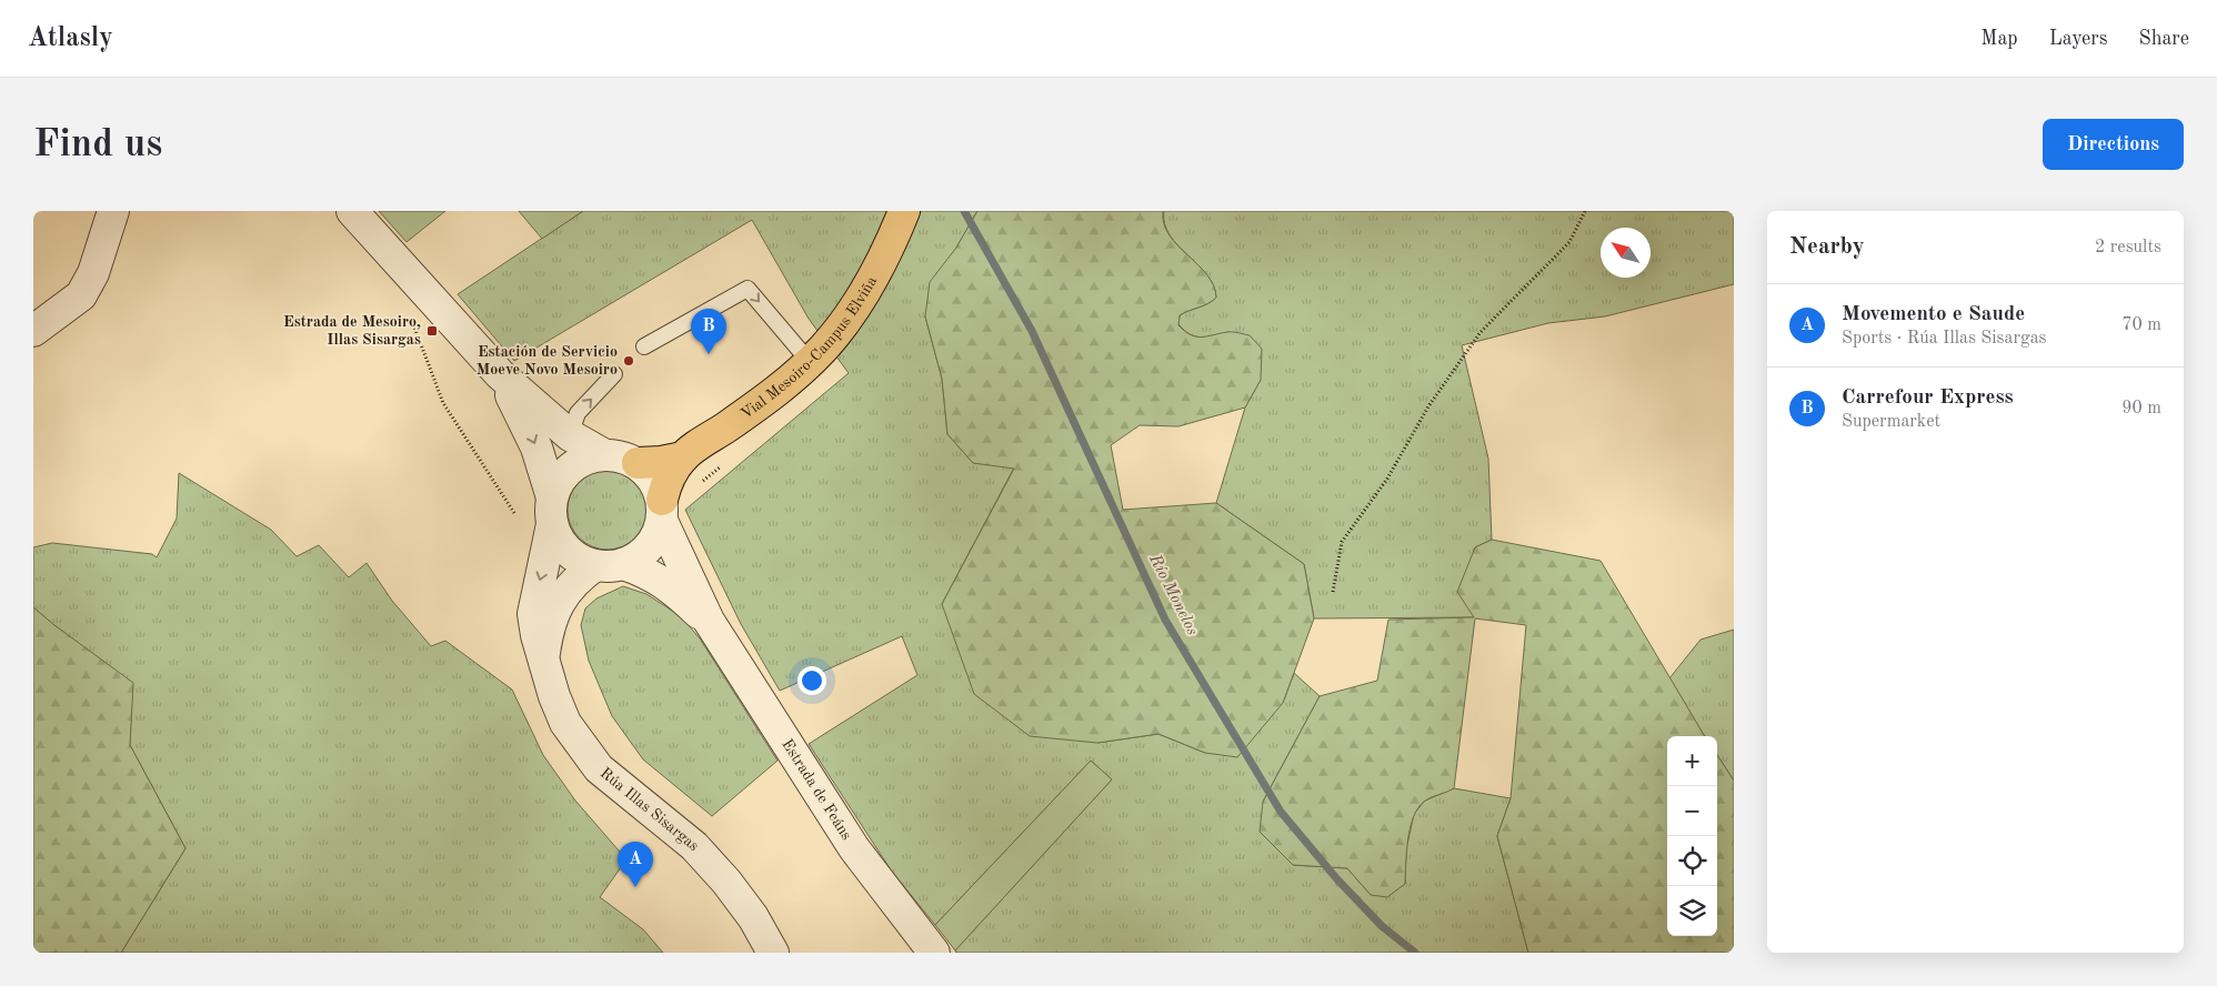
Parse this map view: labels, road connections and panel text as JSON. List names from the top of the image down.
{
  "streets": {
    "main road": ["Vial Mesoiro-Campus Elviña"],
    "street": ["Estrada de Feáns", "Rúa Illas Sisargas"]
  },
  "crossings": [
    ["Vial Mesoiro-Campus Elviña", "Estrada de Feáns"],
    ["Vial Mesoiro-Campus Elviña", "Rúa Illas Sisargas"],
    ["Estrada de Feáns", "Rúa Illas Sisargas"]
  ],
  "water": ["Río Monelos"],
  "places": {
    "transit": ["Estrada de Mesoiro, Illas Sisargas"],
    "other": ["Estación de Servicio Moeve Novo Mesoiro"]
  },
  "north": "top left",
  "page": {
    "header": "Atlasly",
    "nav": ["Map", "Layers", "Share"],
    "buttons": "Directions",
    "title": "Find us",
    "heading": ["Nearby", "2 results"],
    "list": [
      {
        "mark": "A",
        "name": "Movemento e Saude",
        "note": "Sports · Rúa Illas Sisargas",
        "value": "70 m"
      },
      {
        "mark": "B",
        "name": "Carrefour Express",
        "note": "Supermarket",
        "value": "90 m"
      }
    ],
    "pins": ["B", "A"],
    "map_buttons": ["+", "−"]
  }
}
